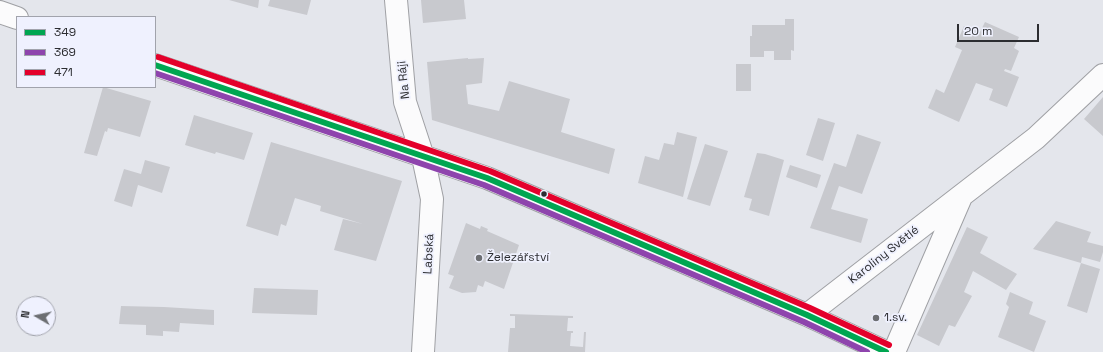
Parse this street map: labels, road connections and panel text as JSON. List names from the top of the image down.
{
  "streets": {
    "street": ["Na Ráji", "Labská", "Karoliny Světlé"]
  },
  "crossings": [
    ["Na Ráji", "Labská"]
  ],
  "places": ["Železářství", "1.sv."],
  "lines": ["transit line 471", "transit line 349", "transit line 369"],
  "legend": ["349", "369", "471"],
  "scale_bar": "20 m",
  "north": "left"
}
